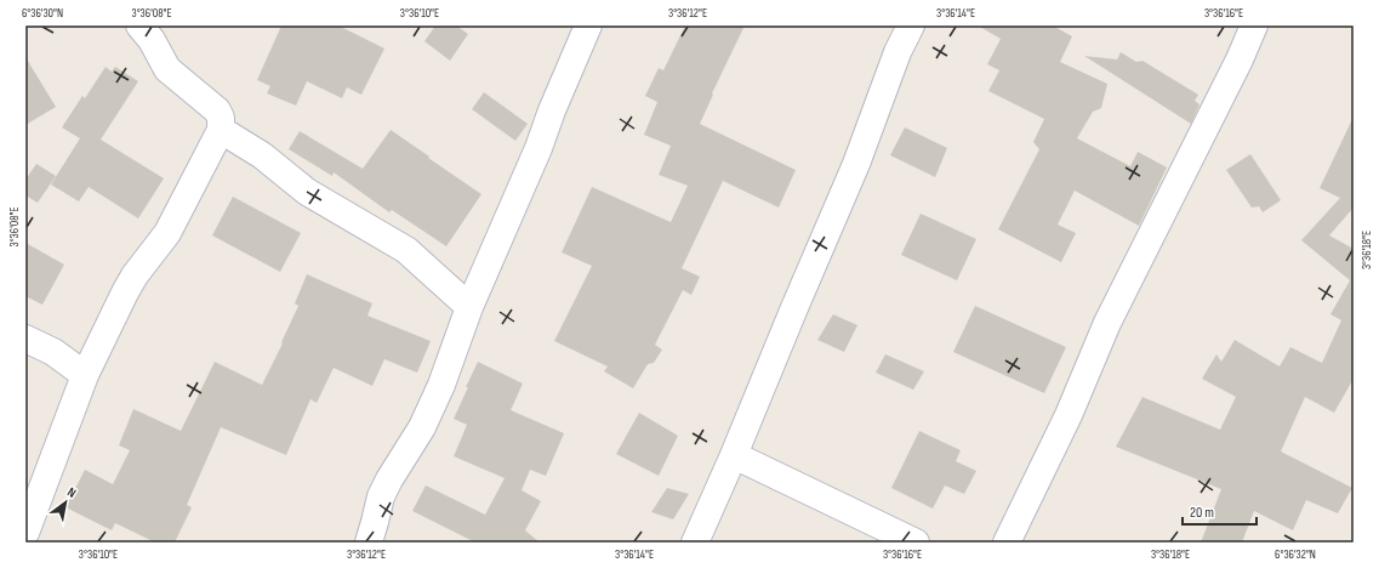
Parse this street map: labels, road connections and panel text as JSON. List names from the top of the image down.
{
  "scale_bar": "20 m",
  "north": "top right",
  "coordinates": [
    "6°36'30\"N",
    "3°36'08\"E",
    "3°36'10\"E",
    "3°36'12\"E",
    "3°36'14\"E",
    "3°36'16\"E",
    "3°36'18\"E",
    "6°36'32\"N"
  ]
}
